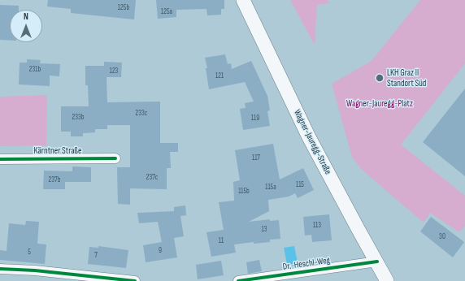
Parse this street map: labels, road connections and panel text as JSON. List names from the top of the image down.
{
  "streets": {
    "main road": ["Wagner-Jauregg-Straße"],
    "street": ["Kärntner Straße", "Dr.-Heschl-Weg"]
  },
  "crossings": [
    ["Wagner-Jauregg-Straße", "Dr.-Heschl-Weg"]
  ],
  "parks": ["Wagner-Jauregg-Platz"],
  "places": ["LKH Graz II Standort Süd"],
  "house_numbers": [
    "125b",
    "125a",
    "231b",
    "123",
    "121",
    "233c",
    "233b",
    "119",
    "117",
    "237c",
    "237b",
    "115",
    "115a",
    "115b",
    "113",
    "13",
    "30",
    "11",
    "9",
    "5",
    "7"
  ],
  "north": "top"
}
